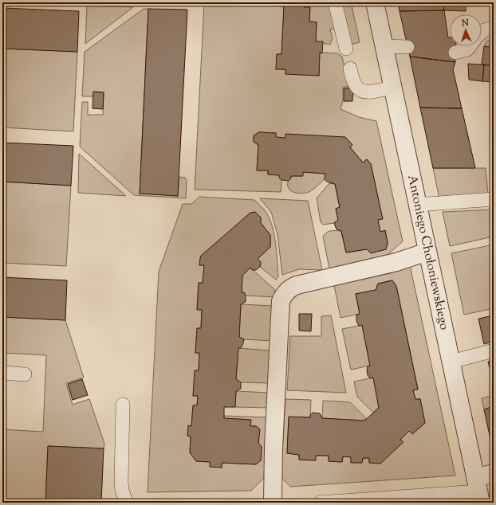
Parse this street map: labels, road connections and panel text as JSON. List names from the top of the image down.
{
  "streets": {
    "street": ["Antoniego Chołoniewskiego"]
  },
  "north": "top"
}
